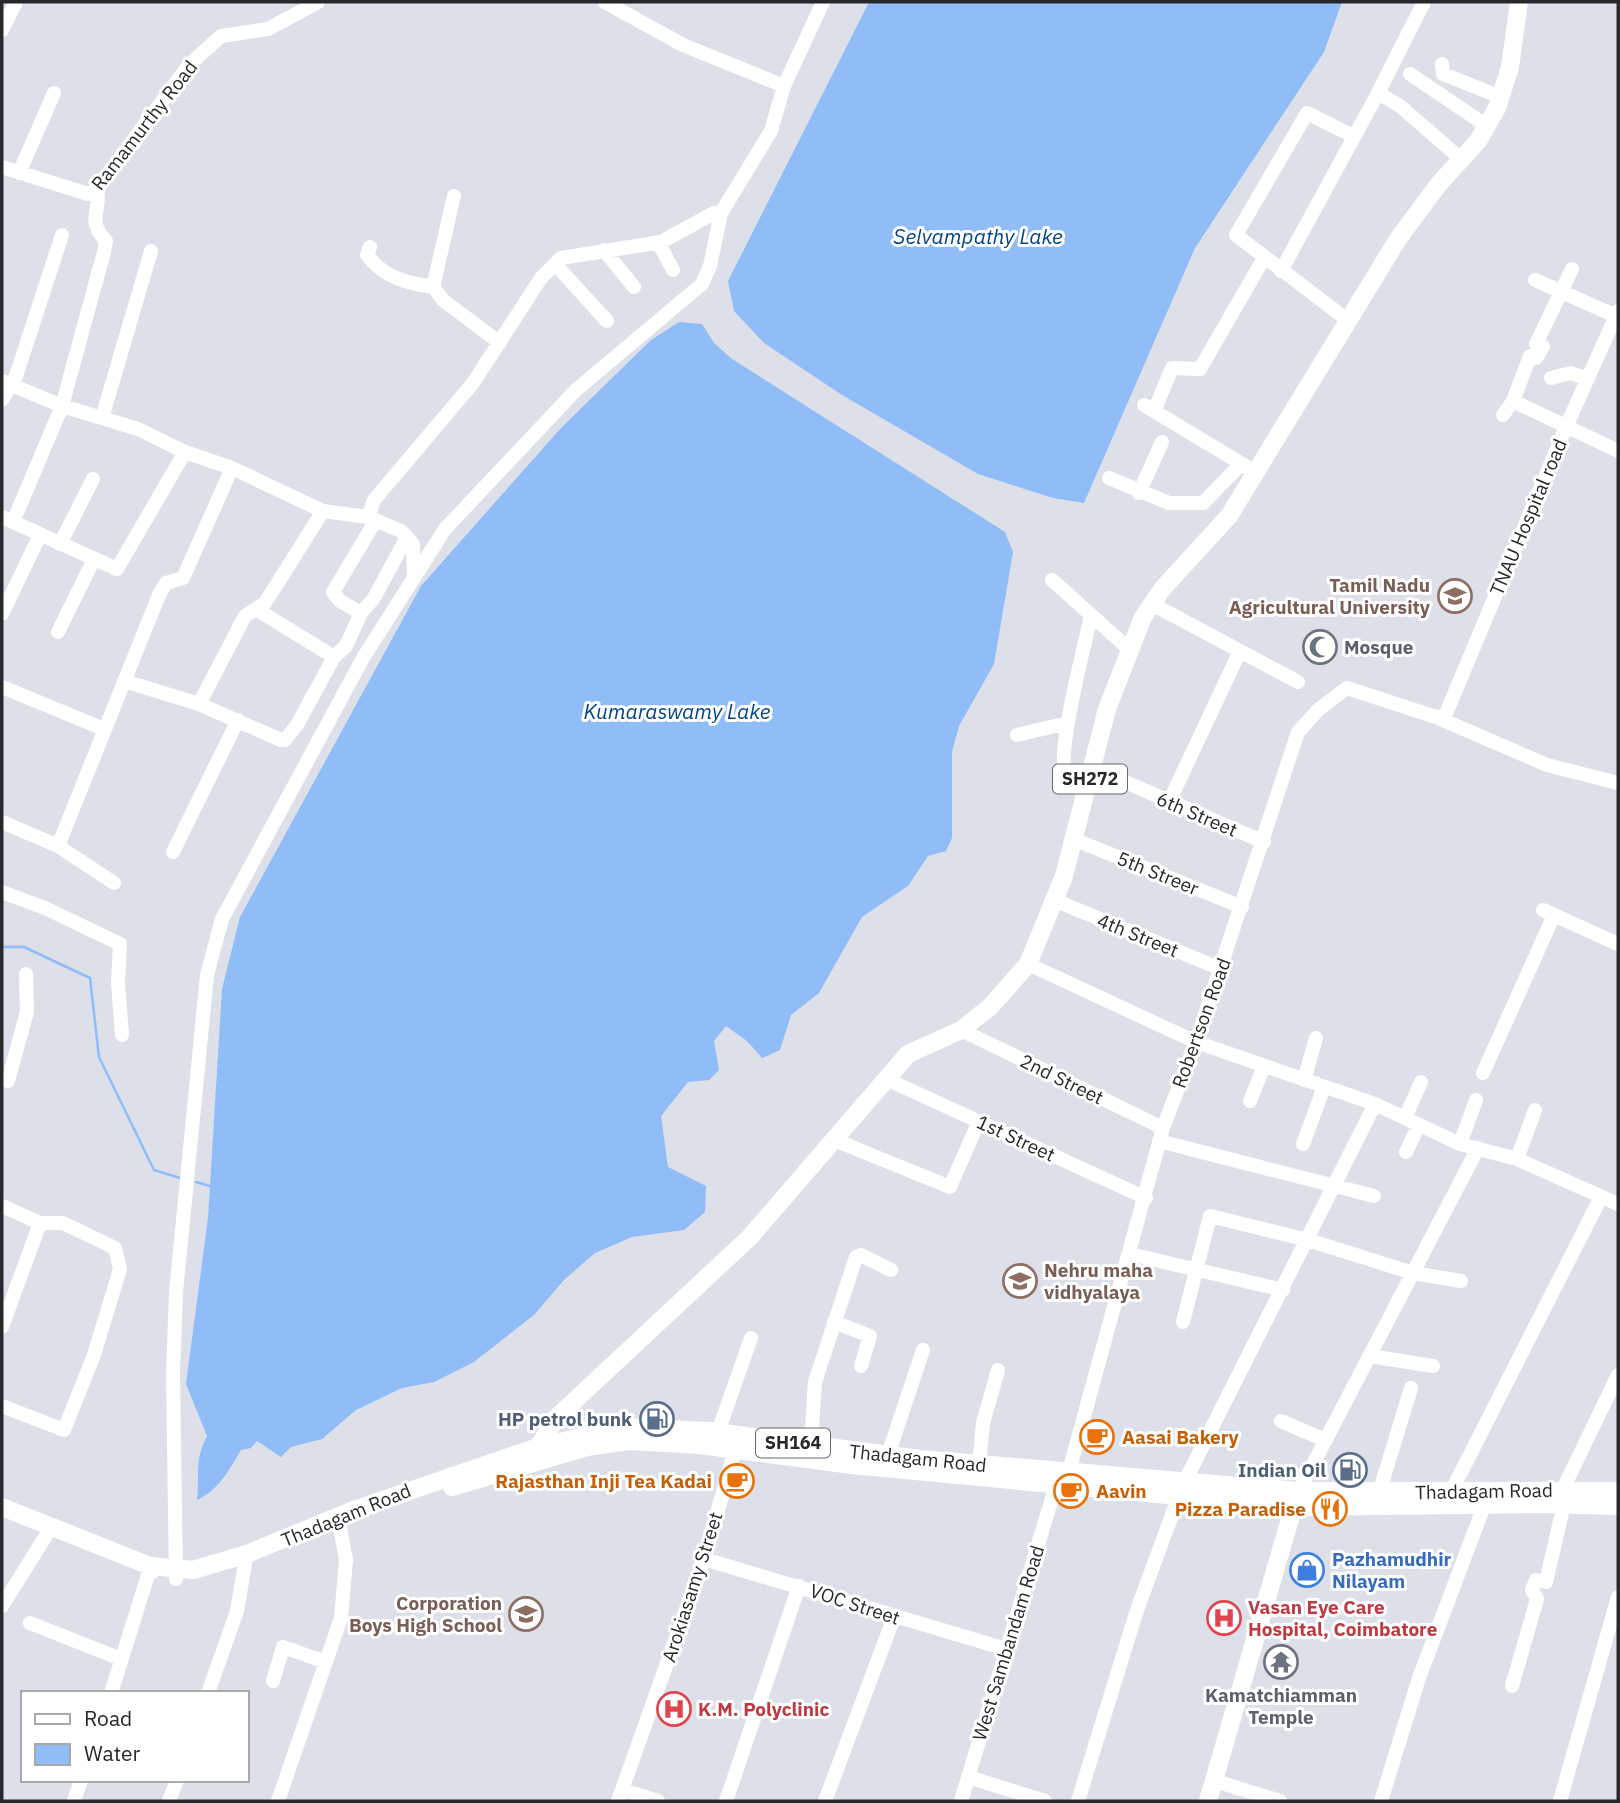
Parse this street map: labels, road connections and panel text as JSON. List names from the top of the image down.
{
  "streets": {
    "main road": ["SH272", "SH164", "Thadagam Road"],
    "street": [
      "Ramamurthy Road",
      "TNAU Hospital road",
      "6th Street",
      "5th Streer",
      "4th Street",
      "Robertson Road",
      "2nd Street",
      "1st Street",
      "Arokiasamy Street",
      "VOC Street",
      "West Sambandam Road"
    ]
  },
  "crossings": [
    ["TNAU Hospital road", "Robertson Road"],
    ["SH272", "6th Street"],
    ["SH272", "5th Streer"],
    ["SH272", "4th Street"],
    ["SH272", "2nd Street"],
    ["SH272", "1st Street"],
    ["SH272", "Thadagam Road"],
    ["6th Street", "Robertson Road"],
    ["5th Streer", "Robertson Road"],
    ["4th Street", "Robertson Road"],
    ["Robertson Road", "2nd Street"],
    ["Robertson Road", "1st Street"],
    ["Robertson Road", "Thadagam Road"],
    ["Thadagam Road", "Arokiasamy Street"],
    ["Thadagam Road", "West Sambandam Road"],
    ["Arokiasamy Street", "VOC Street"],
    ["VOC Street", "West Sambandam Road"]
  ],
  "water": ["Selvampathy Lake", "Kumaraswamy Lake"],
  "places": {
    "school or university": ["Tamil Nadu Agricultural University", "Nehru maha vidhyalaya", "Corporation Boys High School"],
    "mosque": ["Mosque"],
    "fuel station": ["HP petrol bunk", "Indian Oil"],
    "cafe": ["Aasai Bakery", "Rajasthan Inji Tea Kadai", "Aavin"],
    "restaurant": ["Pizza Paradise"],
    "shop": ["Pazhamudhir Nilayam"],
    "hospital": ["Vasan Eye Care Hospital, Coimbatore", "K.M. Polyclinic"],
    "temple": ["Kamatchiamman Temple"]
  },
  "legend": ["Road", "Water"]
}
